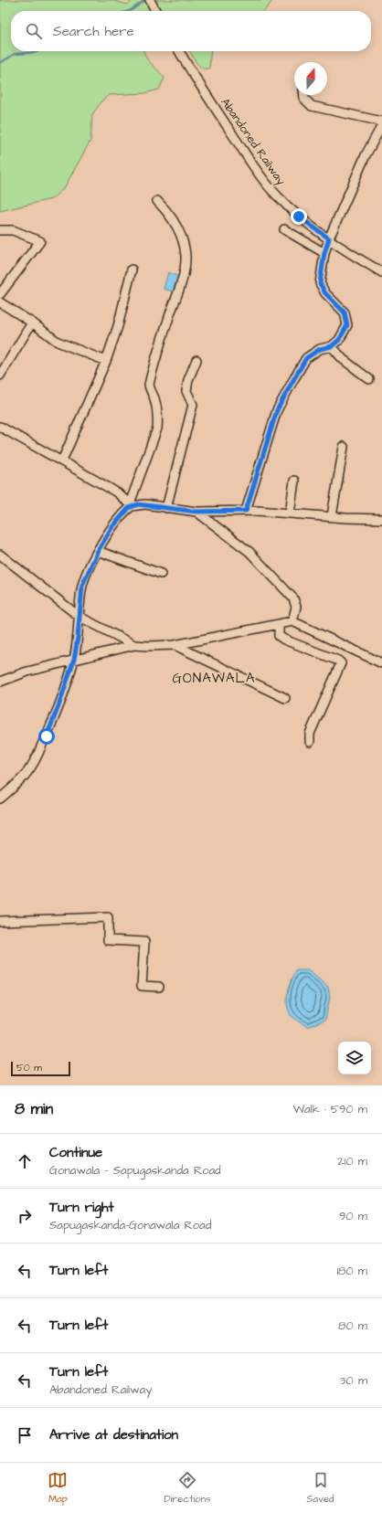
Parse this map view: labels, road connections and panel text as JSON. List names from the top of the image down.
{
  "streets": {
    "street": ["Abandoned Railway"]
  },
  "districts": ["GONAWALA"],
  "scale_bar": "50 m",
  "north": "top",
  "page": {
    "search": "Search here",
    "scale": "50 m",
    "heading": ["8 min", "Walk · 590 m"],
    "list": [
      ["Continue", "Gonawala - Sapugaskanda Road", "210 m"],
      ["Turn right", "Sapugaskanda-Gonawala Road", "90 m"],
      ["Turn left", "180 m"],
      ["Turn left", "80 m"],
      ["Turn left", "Abandoned Railway", "30 m"],
      "Arrive at destination"
    ],
    "nav": ["Map", "Directions", "Saved"]
  }
}
